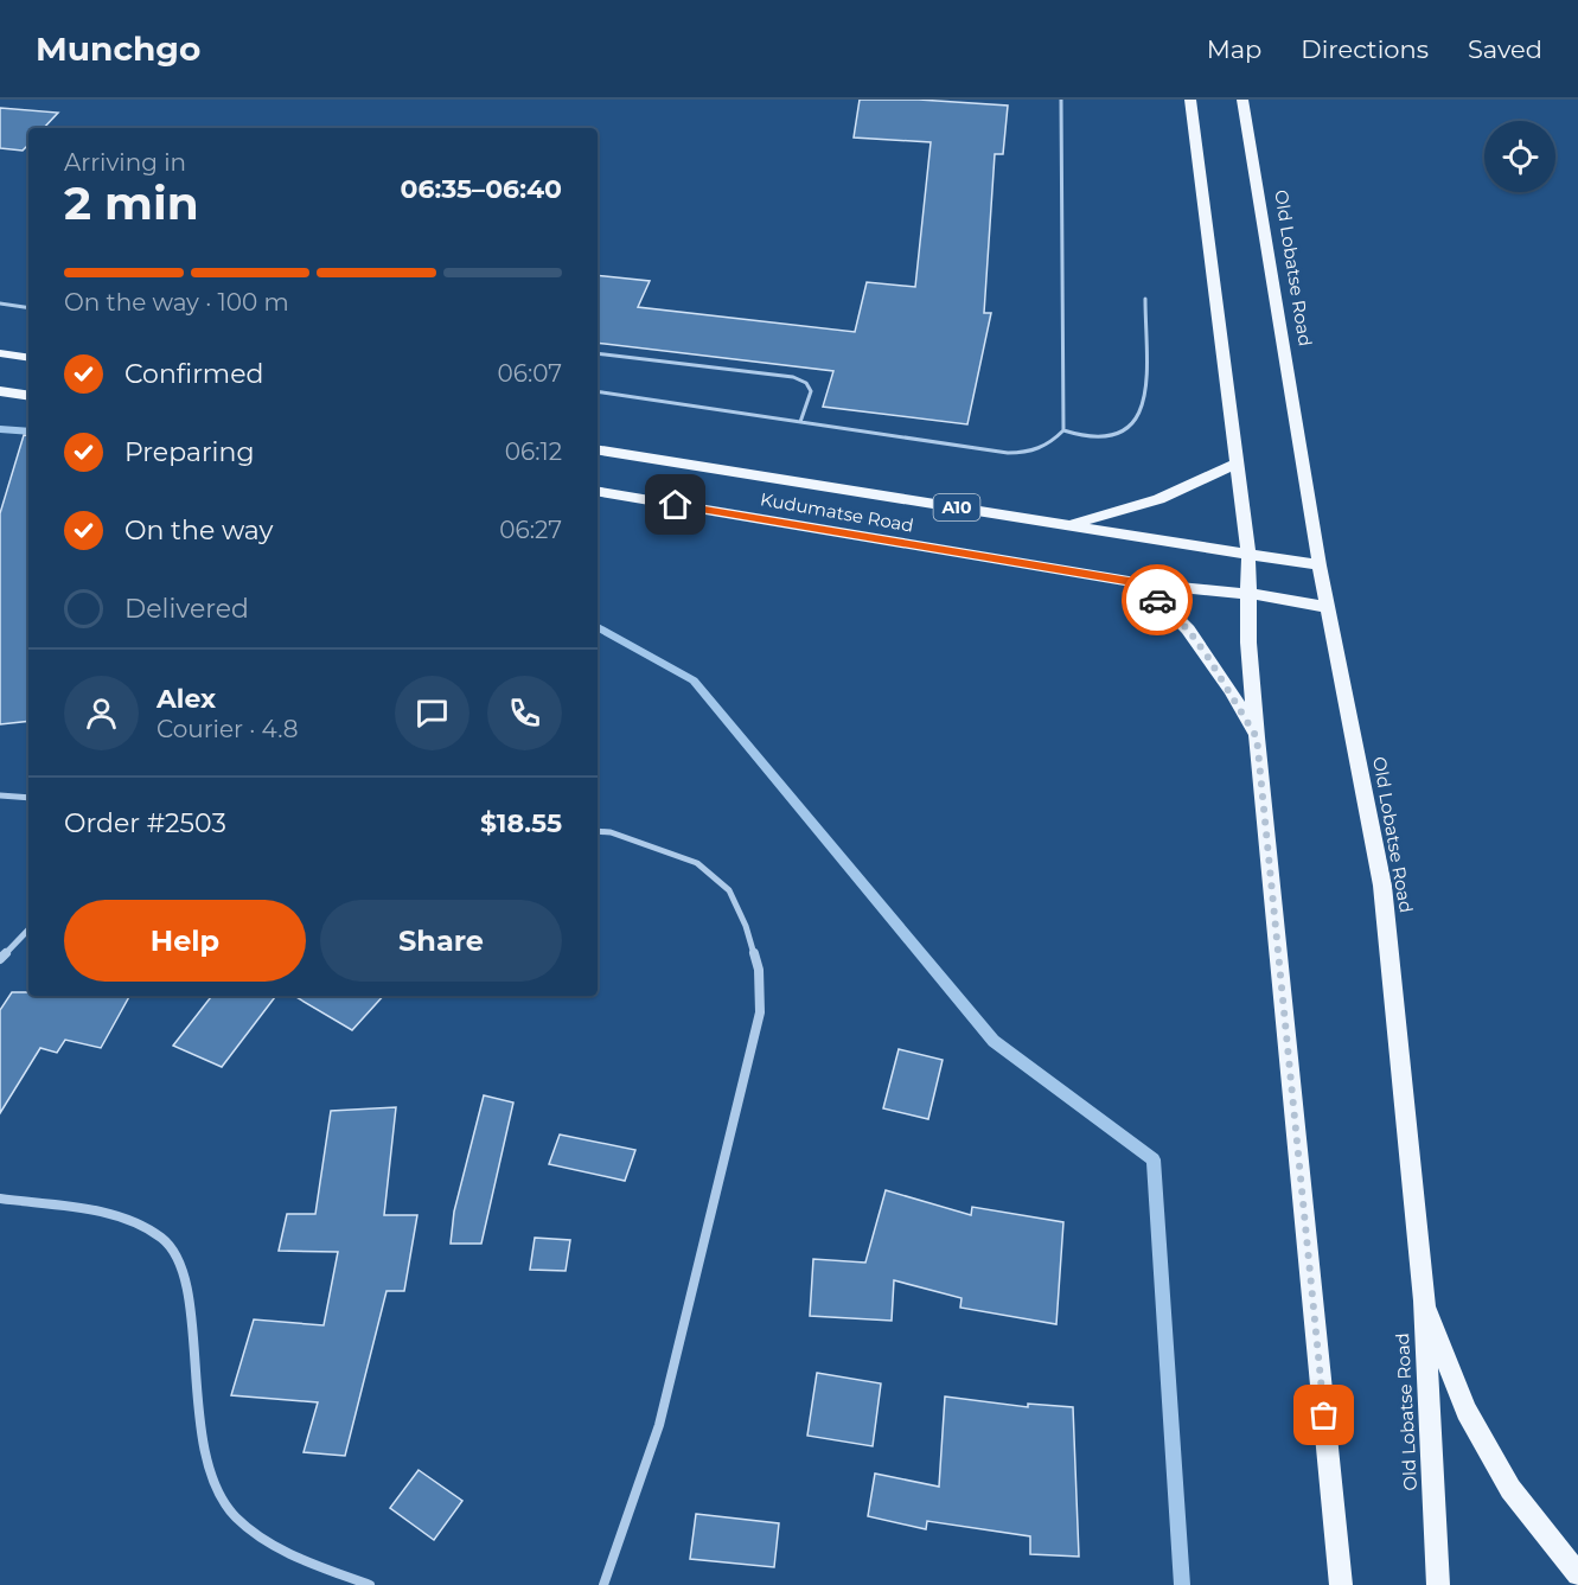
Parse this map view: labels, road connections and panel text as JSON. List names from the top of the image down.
{
  "streets": {
    "main road": ["Old Lobatse Road", "A10", "Kudumatse Road"]
  },
  "crossings": [
    ["Old Lobatse Road", "Kudumatse Road"],
    ["A10", "Kudumatse Road"]
  ],
  "page": {
    "header": "Munchgo",
    "nav": ["Map", "Directions", "Saved"],
    "heading": ["2 min", "Arriving in", "06:35–06:40"],
    "panel": [
      "Alex",
      "Courier · 4.8",
      "Order #2503",
      "$18.55"
    ],
    "bar": "On the way · 100 m",
    "list": [
      ["Confirmed", "06:07"],
      ["Preparing", "06:12"],
      ["On the way", "06:27"],
      "Delivered"
    ],
    "buttons": ["Help", "Share"]
  }
}
